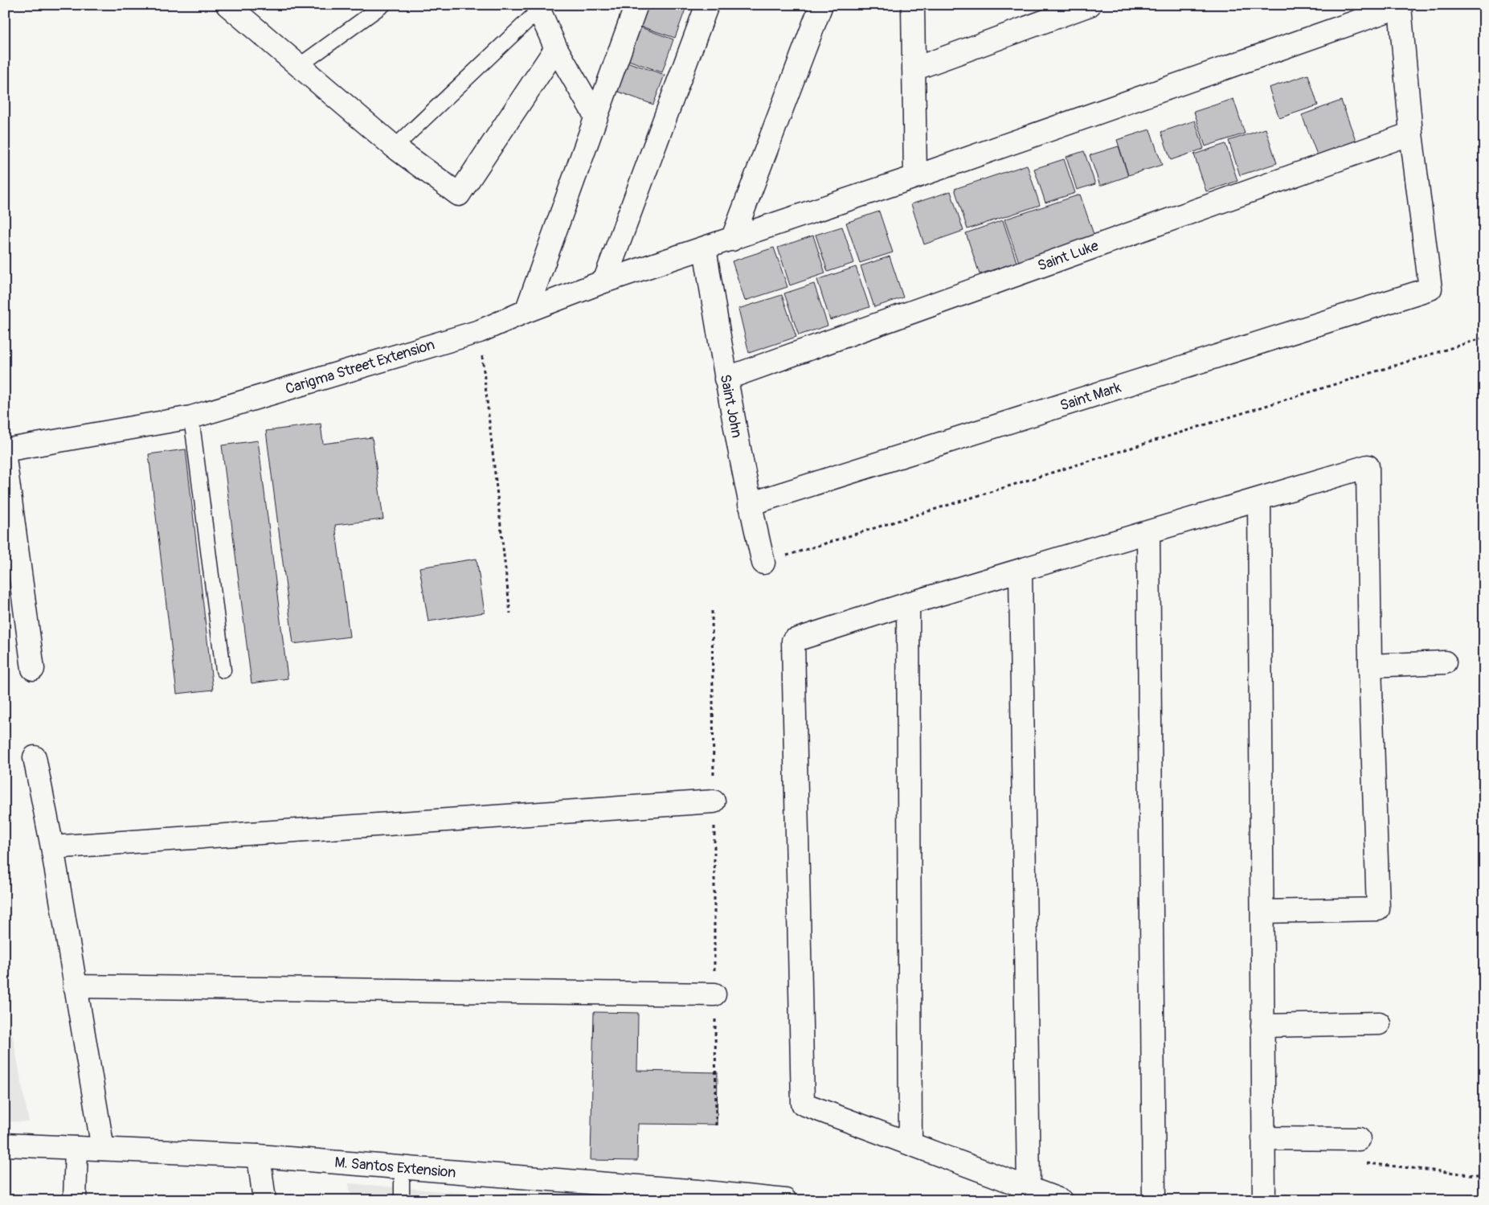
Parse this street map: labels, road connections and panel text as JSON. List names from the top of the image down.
{
  "streets": {
    "street": [
      "Saint Luke",
      "Carigma Street Extension",
      "Saint Mark",
      "Saint John",
      "M. Santos Extension"
    ]
  },
  "crossings": [
    ["Saint Luke", "Carigma Street Extension"],
    ["Saint Luke", "Saint Mark"],
    ["Saint Luke", "Saint John"],
    ["Carigma Street Extension", "Saint Mark"],
    ["Carigma Street Extension", "Saint John"],
    ["Saint Mark", "Saint John"]
  ]
}
